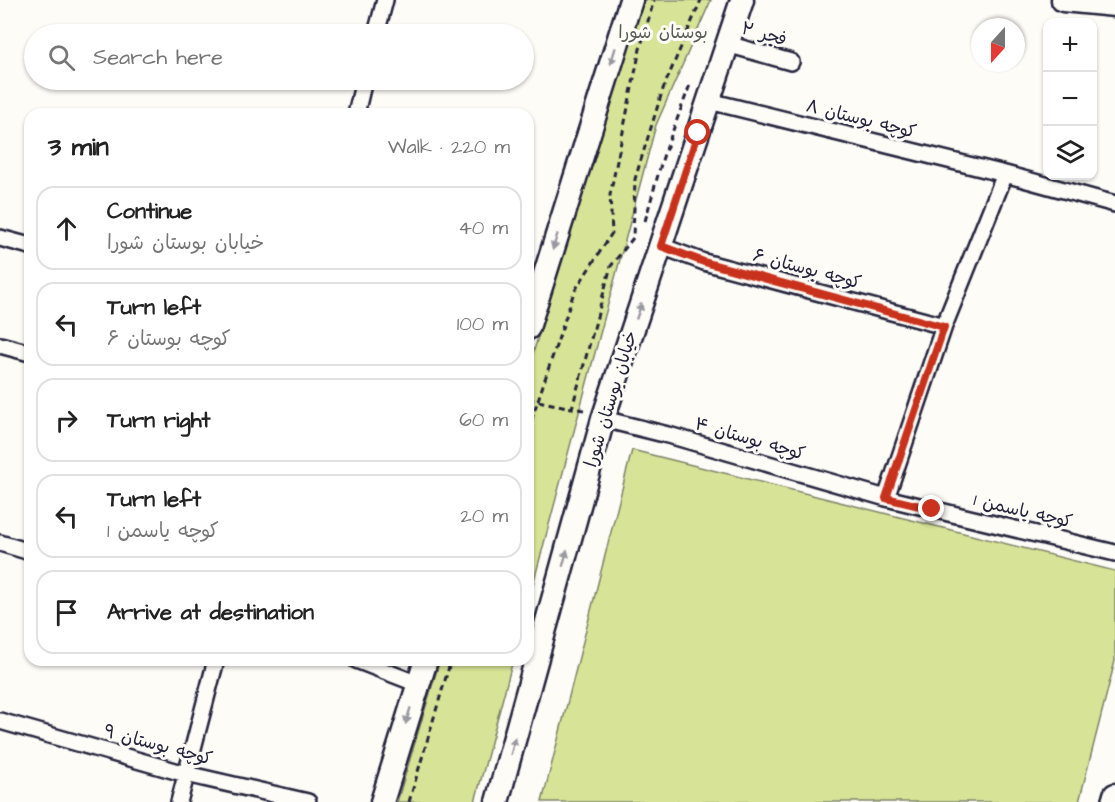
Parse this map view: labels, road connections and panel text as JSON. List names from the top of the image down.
{
  "streets": {
    "main road": ["خیابان بوستان شورا"],
    "street": [
      "فجر ۲",
      "کوچه بوستان ۸",
      "کوچه بوستان ۶",
      "کوچه بوستان ۴",
      "کوچه یاسمن 1",
      "کوچه بوستان ۹"
    ]
  },
  "crossings": [
    ["فجر ۲", "خیابان بوستان شورا"],
    ["کوچه بوستان ۸", "خیابان بوستان شورا"],
    ["کوچه بوستان ۶", "خیابان بوستان شورا"],
    ["خیابان بوستان شورا", "کوچه بوستان ۴"],
    ["کوچه بوستان ۴", "کوچه یاسمن 1"]
  ],
  "parks": ["بوستان شورا"],
  "north": "bottom",
  "page": {
    "map_buttons": ["+", "−"],
    "search": "Search here",
    "heading": ["3 min", "Walk · 220 m"],
    "list": [
      ["Continue", "خیابان بوستان شورا", "40 m"],
      ["Turn left", "کوچه بوستان ۶", "100 m"],
      ["Turn right", "60 m"],
      ["Turn left", "کوچه یاسمن 1", "20 m"],
      "Arrive at destination"
    ]
  }
}
